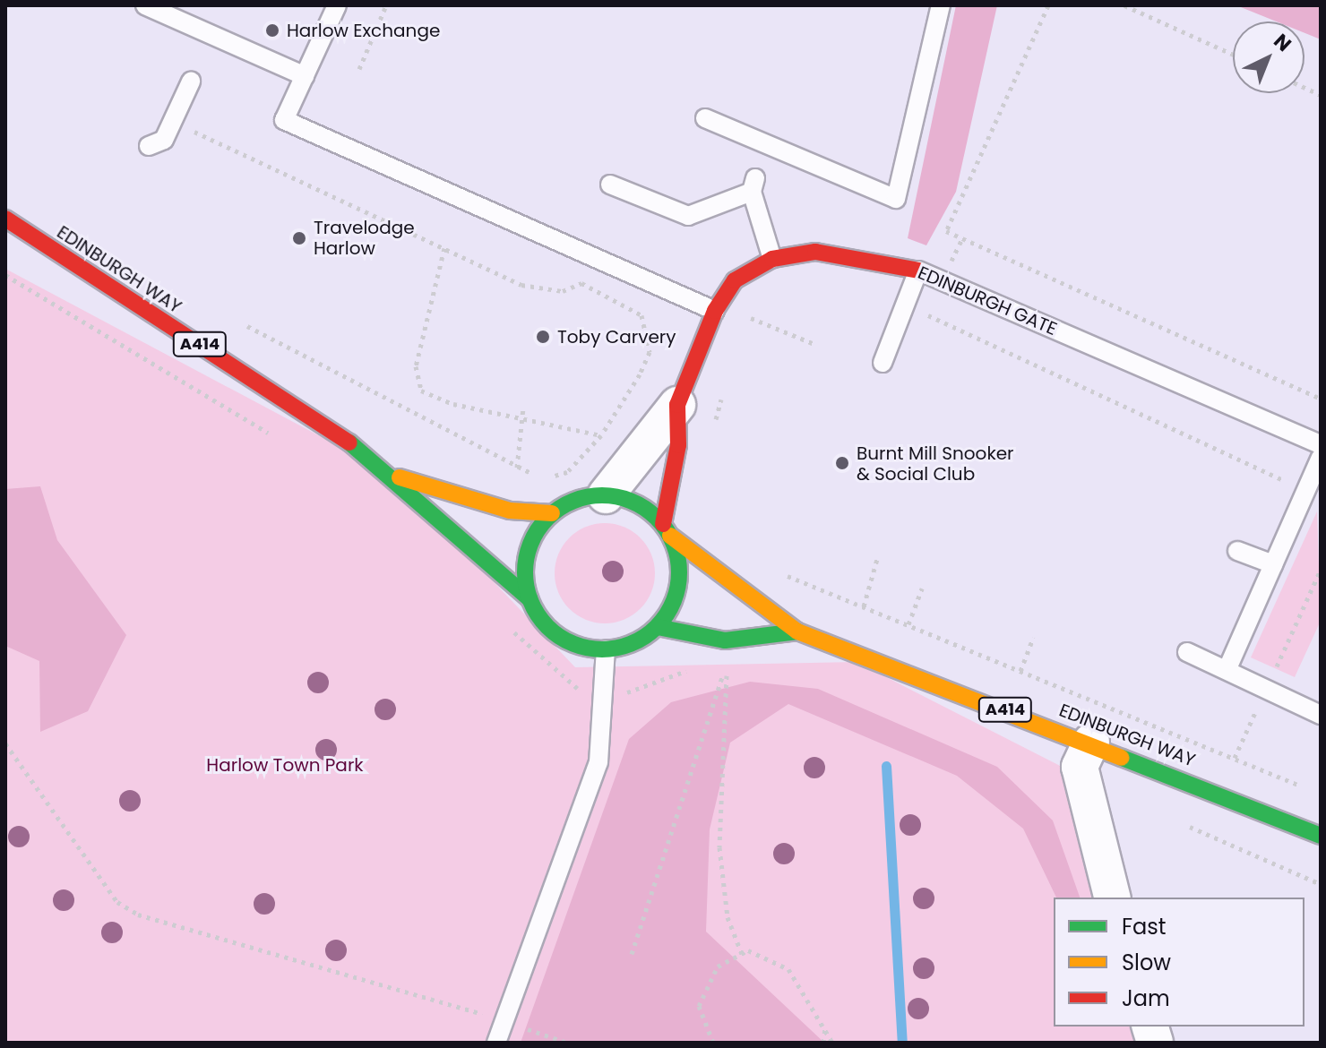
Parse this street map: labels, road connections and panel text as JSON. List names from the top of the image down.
{
  "streets": {
    "main road": ["EDINBURGH WAY", "EDINBURGH GATE", "A414"]
  },
  "crossings": [
    ["EDINBURGH WAY", "EDINBURGH GATE"]
  ],
  "parks": ["Harlow Town Park"],
  "places": [
    "Harlow Exchange",
    "Travelodge Harlow",
    "Toby Carvery",
    "Burnt Mill Snooker & Social Club"
  ],
  "legend": ["Fast", "Slow", "Jam"],
  "north": "top right"
}
